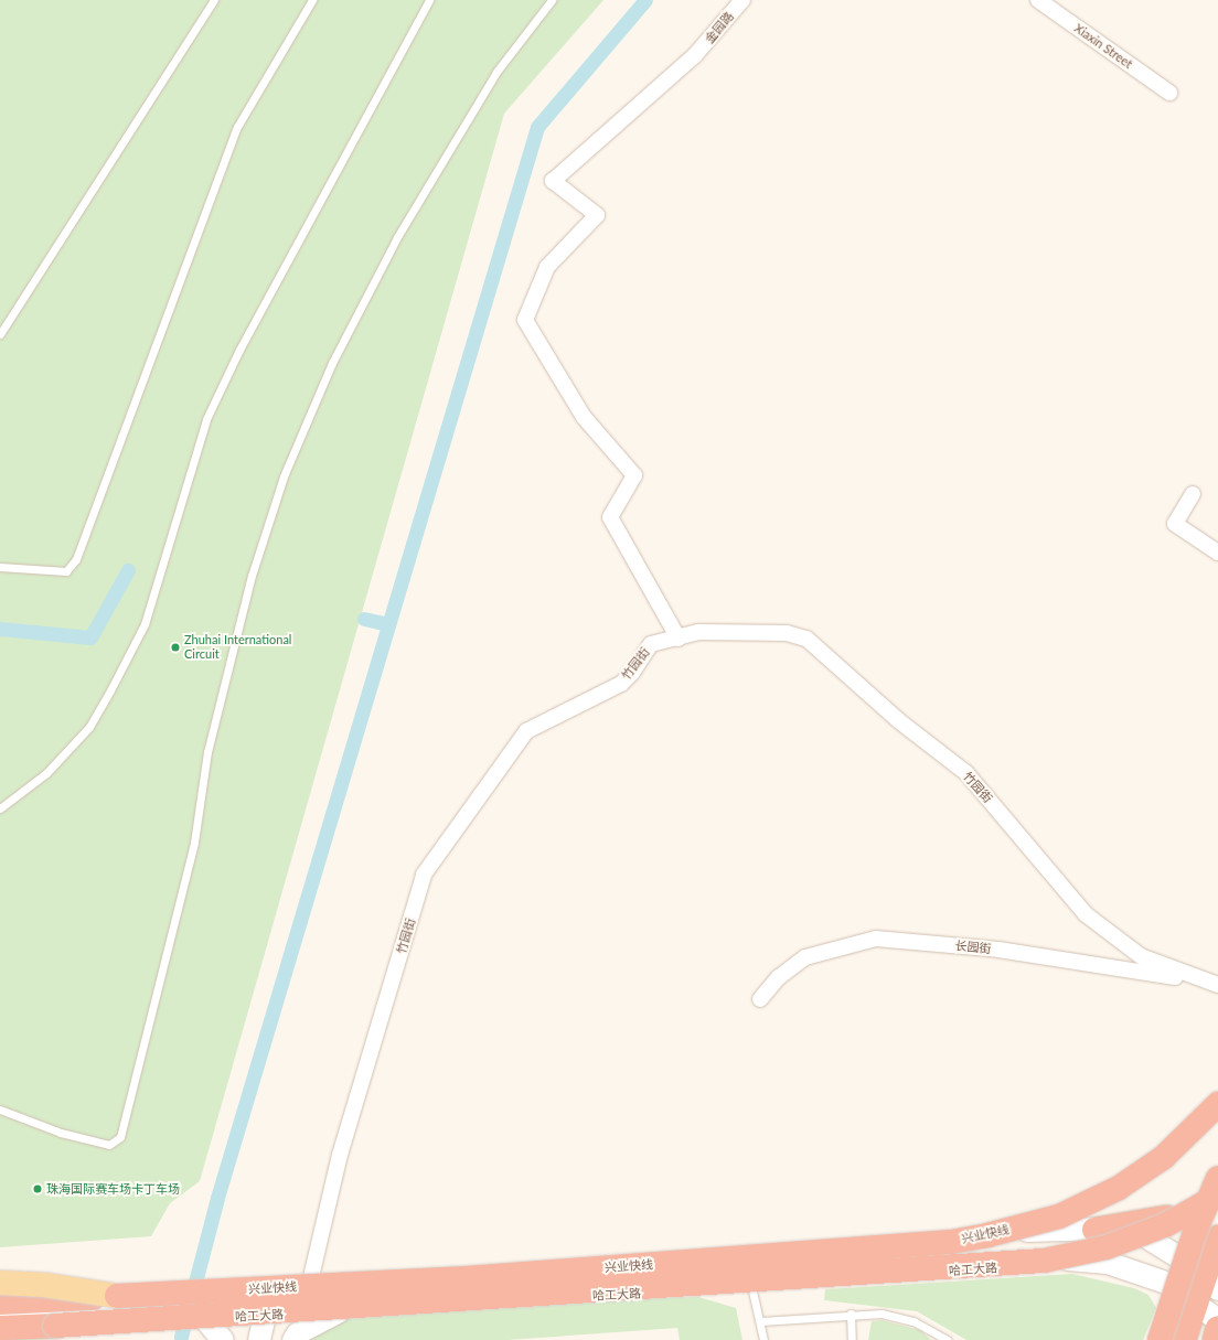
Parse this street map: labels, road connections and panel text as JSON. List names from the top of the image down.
{
  "streets": {
    "highway": ["兴业快线"],
    "street": [
      "金园路",
      "Xiaxin Street",
      "竹园街",
      "长园街",
      "哈工大路"
    ]
  },
  "crossings": [
    ["金园路", "竹园街"],
    ["竹园街", "长园街"],
    ["竹园街", "哈工大路"]
  ],
  "places": ["Zhuhai International Circuit", "珠海国际赛车场卡丁车场"]
}
